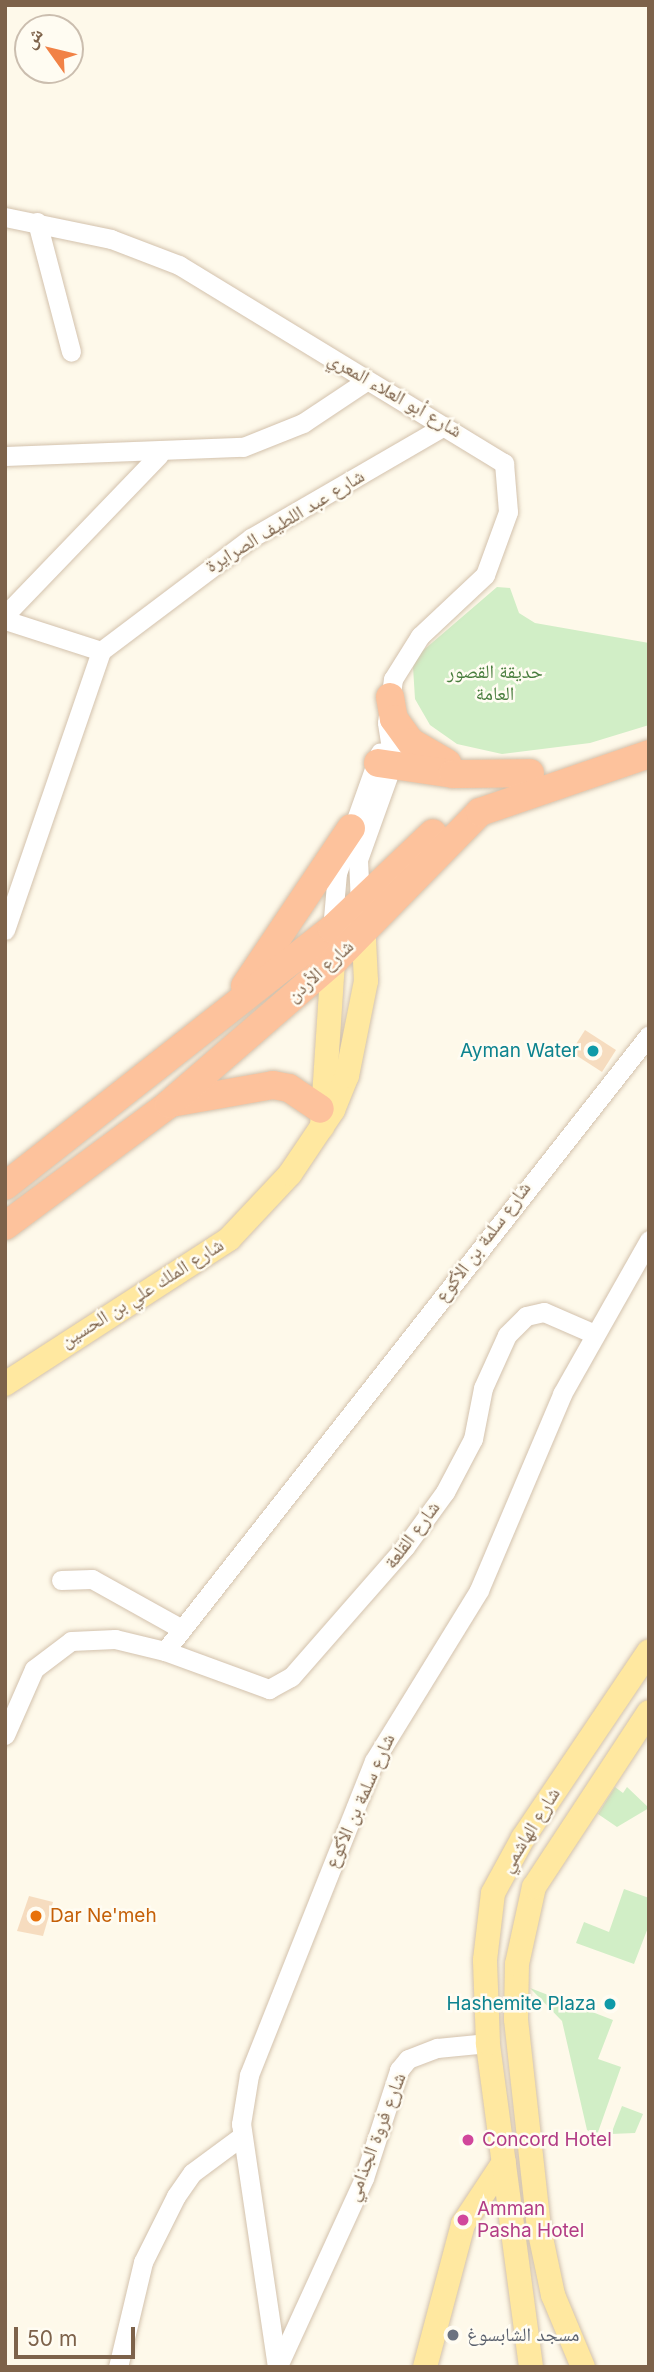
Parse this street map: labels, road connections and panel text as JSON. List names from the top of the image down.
{
  "streets": {
    "highway": ["شارع الأردن"],
    "main road": ["شارع أبو العلاء المعري", "شارع الملك علي بن الحسين", "شارع الهاشمي"],
    "street": [
      "شارع عبد اللطيف الصرايرة",
      "شارع سلمة بن الأكوع",
      "شارع القلعة",
      "شارع فروة الجذامي"
    ]
  },
  "crossings": [
    ["شارع أبو العلاء المعري", "شارع عبد اللطيف الصرايرة"],
    ["شارع أبو العلاء المعري", "شارع الأردن"],
    ["شارع أبو العلاء المعري", "شارع الملك علي بن الحسين"],
    ["شارع الأردن", "شارع الملك علي بن الحسين"],
    ["شارع سلمة بن الأكوع", "شارع القلعة"],
    ["شارع سلمة بن الأكوع", "شارع فروة الجذامي"],
    ["شارع الهاشمي", "شارع فروة الجذامي"]
  ],
  "parks": ["حديقة القصور العامة"],
  "places": [
    "Ayman Water",
    "Dar Ne'meh",
    "Hashemite Plaza",
    "Concord Hotel",
    "Amman Pasha Hotel",
    "مسجد الشابسوغ"
  ],
  "scale_bar": "50 m",
  "north": "top left"
}
